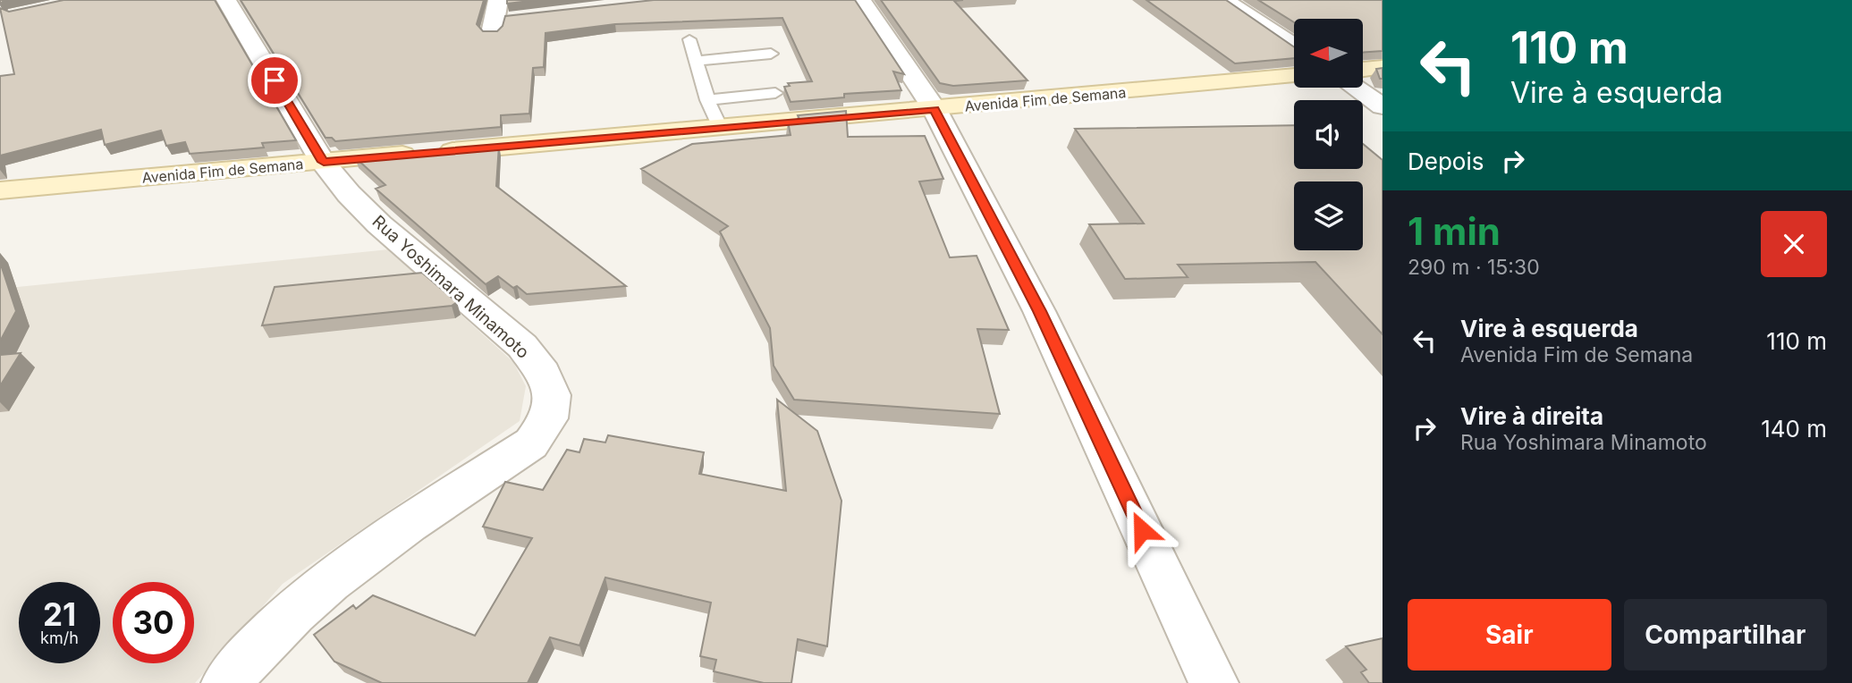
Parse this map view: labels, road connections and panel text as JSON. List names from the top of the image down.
{
  "streets": {
    "street": ["Avenida Fim de Semana", "Rua Yoshimara Minamoto"]
  },
  "crossings": [
    ["Avenida Fim de Semana", "Rua Yoshimara Minamoto"]
  ],
  "north": "left",
  "page": {
    "turn": ["110 m", "Vire à esquerda"],
    "then": "Depois",
    "heading": ["1 min", "290 m · 15:30"],
    "list": [
      {
        "name": "Vire à esquerda",
        "note": "Avenida Fim de Semana",
        "value": "110 m"
      },
      {
        "name": "Vire à direita",
        "note": "Rua Yoshimara Minamoto",
        "value": "140 m"
      }
    ],
    "speed": "21 km/h",
    "limit": "30",
    "buttons": ["Sair", "Compartilhar"]
  }
}
